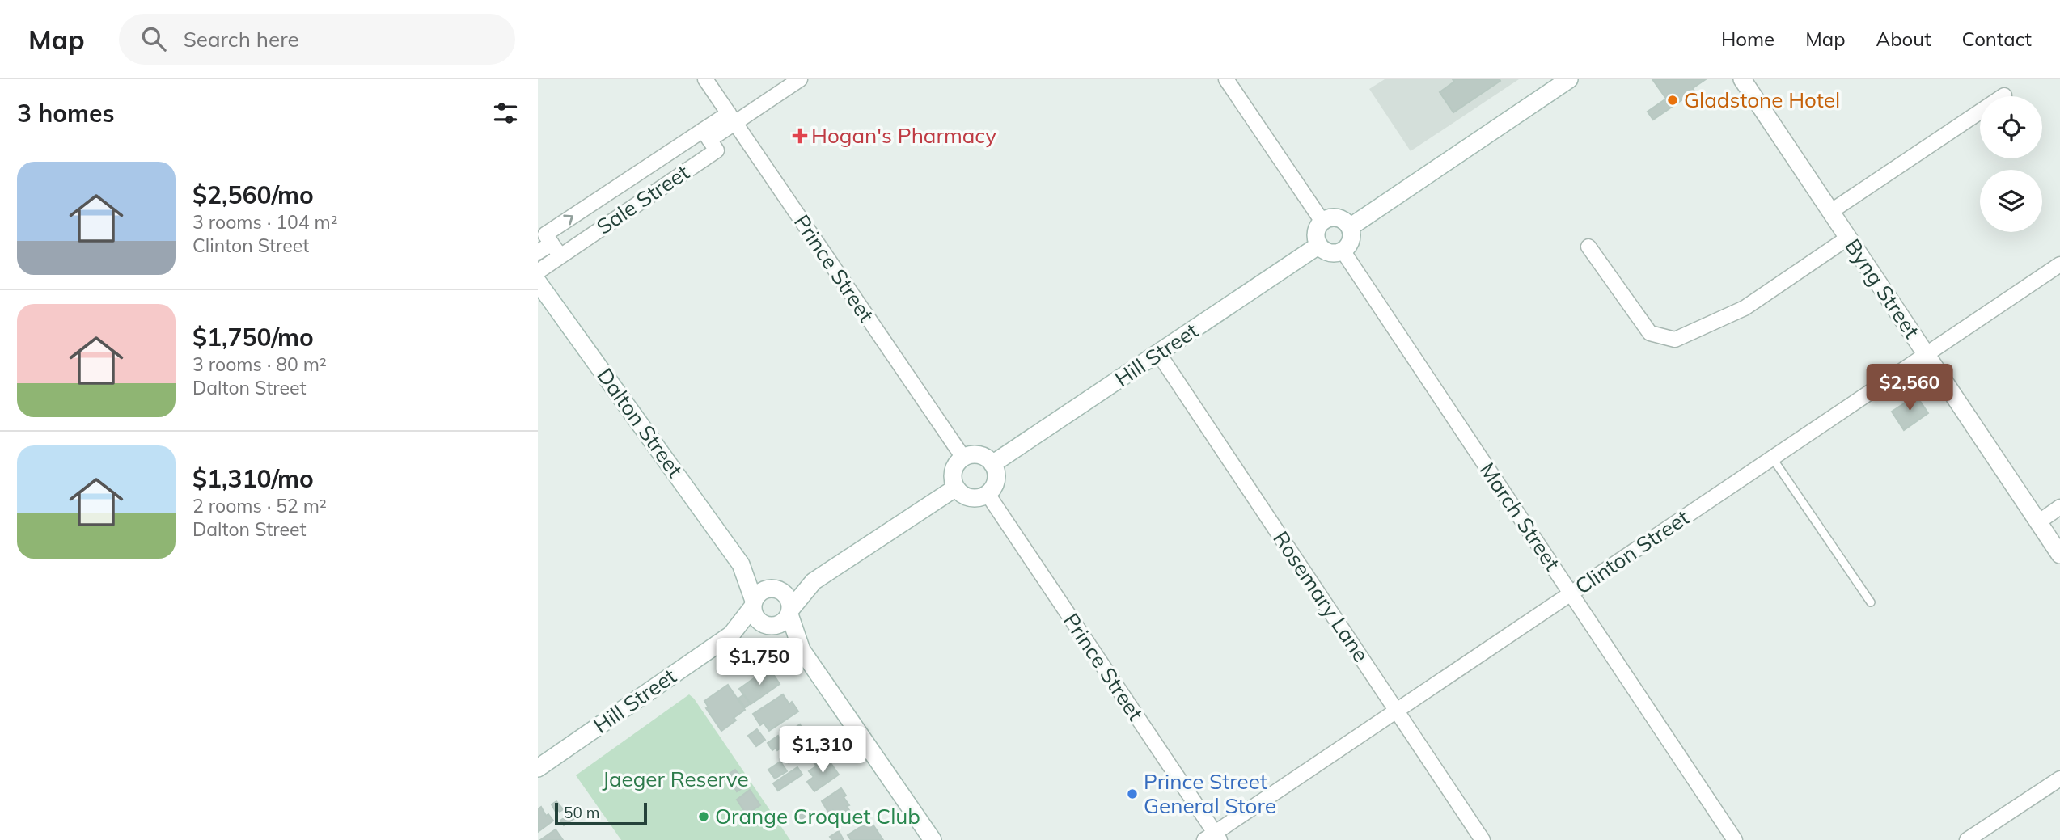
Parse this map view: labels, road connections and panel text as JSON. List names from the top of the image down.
{
  "streets": {
    "main road": ["Byng Street", "Hill Street", "Dalton Street"],
    "street": [
      "Sale Street",
      "Prince Street",
      "March Street",
      "Clinton Street",
      "Rosemary Lane"
    ]
  },
  "crossings": [
    ["Sale Street", "Prince Street"],
    ["Prince Street", "Hill Street"],
    ["Prince Street", "Clinton Street"],
    ["Byng Street", "Clinton Street"],
    ["Hill Street", "Dalton Street"],
    ["Hill Street", "March Street"],
    ["Hill Street", "Rosemary Lane"],
    ["March Street", "Clinton Street"],
    ["Clinton Street", "Rosemary Lane"]
  ],
  "parks": ["Jaeger Reserve"],
  "places": {
    "other": ["Gladstone Hotel", "Prince Street General Store", "Orange Croquet Club"],
    "health": ["Hogan's Pharmacy"]
  },
  "scale_bar": "50 m",
  "page": {
    "header": "Map",
    "search": "Search here",
    "nav": [
      "Home",
      "Map",
      "About",
      "Contact"
    ],
    "heading": "3 homes",
    "list": [
      {
        "name": "$2,560/mo",
        "note": "3 rooms · 104 m² · Clinton Street"
      },
      {
        "name": "$1,750/mo",
        "note": "3 rooms · 80 m² · Dalton Street"
      },
      {
        "name": "$1,310/mo",
        "note": "2 rooms · 52 m² · Dalton Street"
      }
    ],
    "price": ["$2,560", "$1,750", "$1,310"],
    "scale": "50 m"
  }
}
